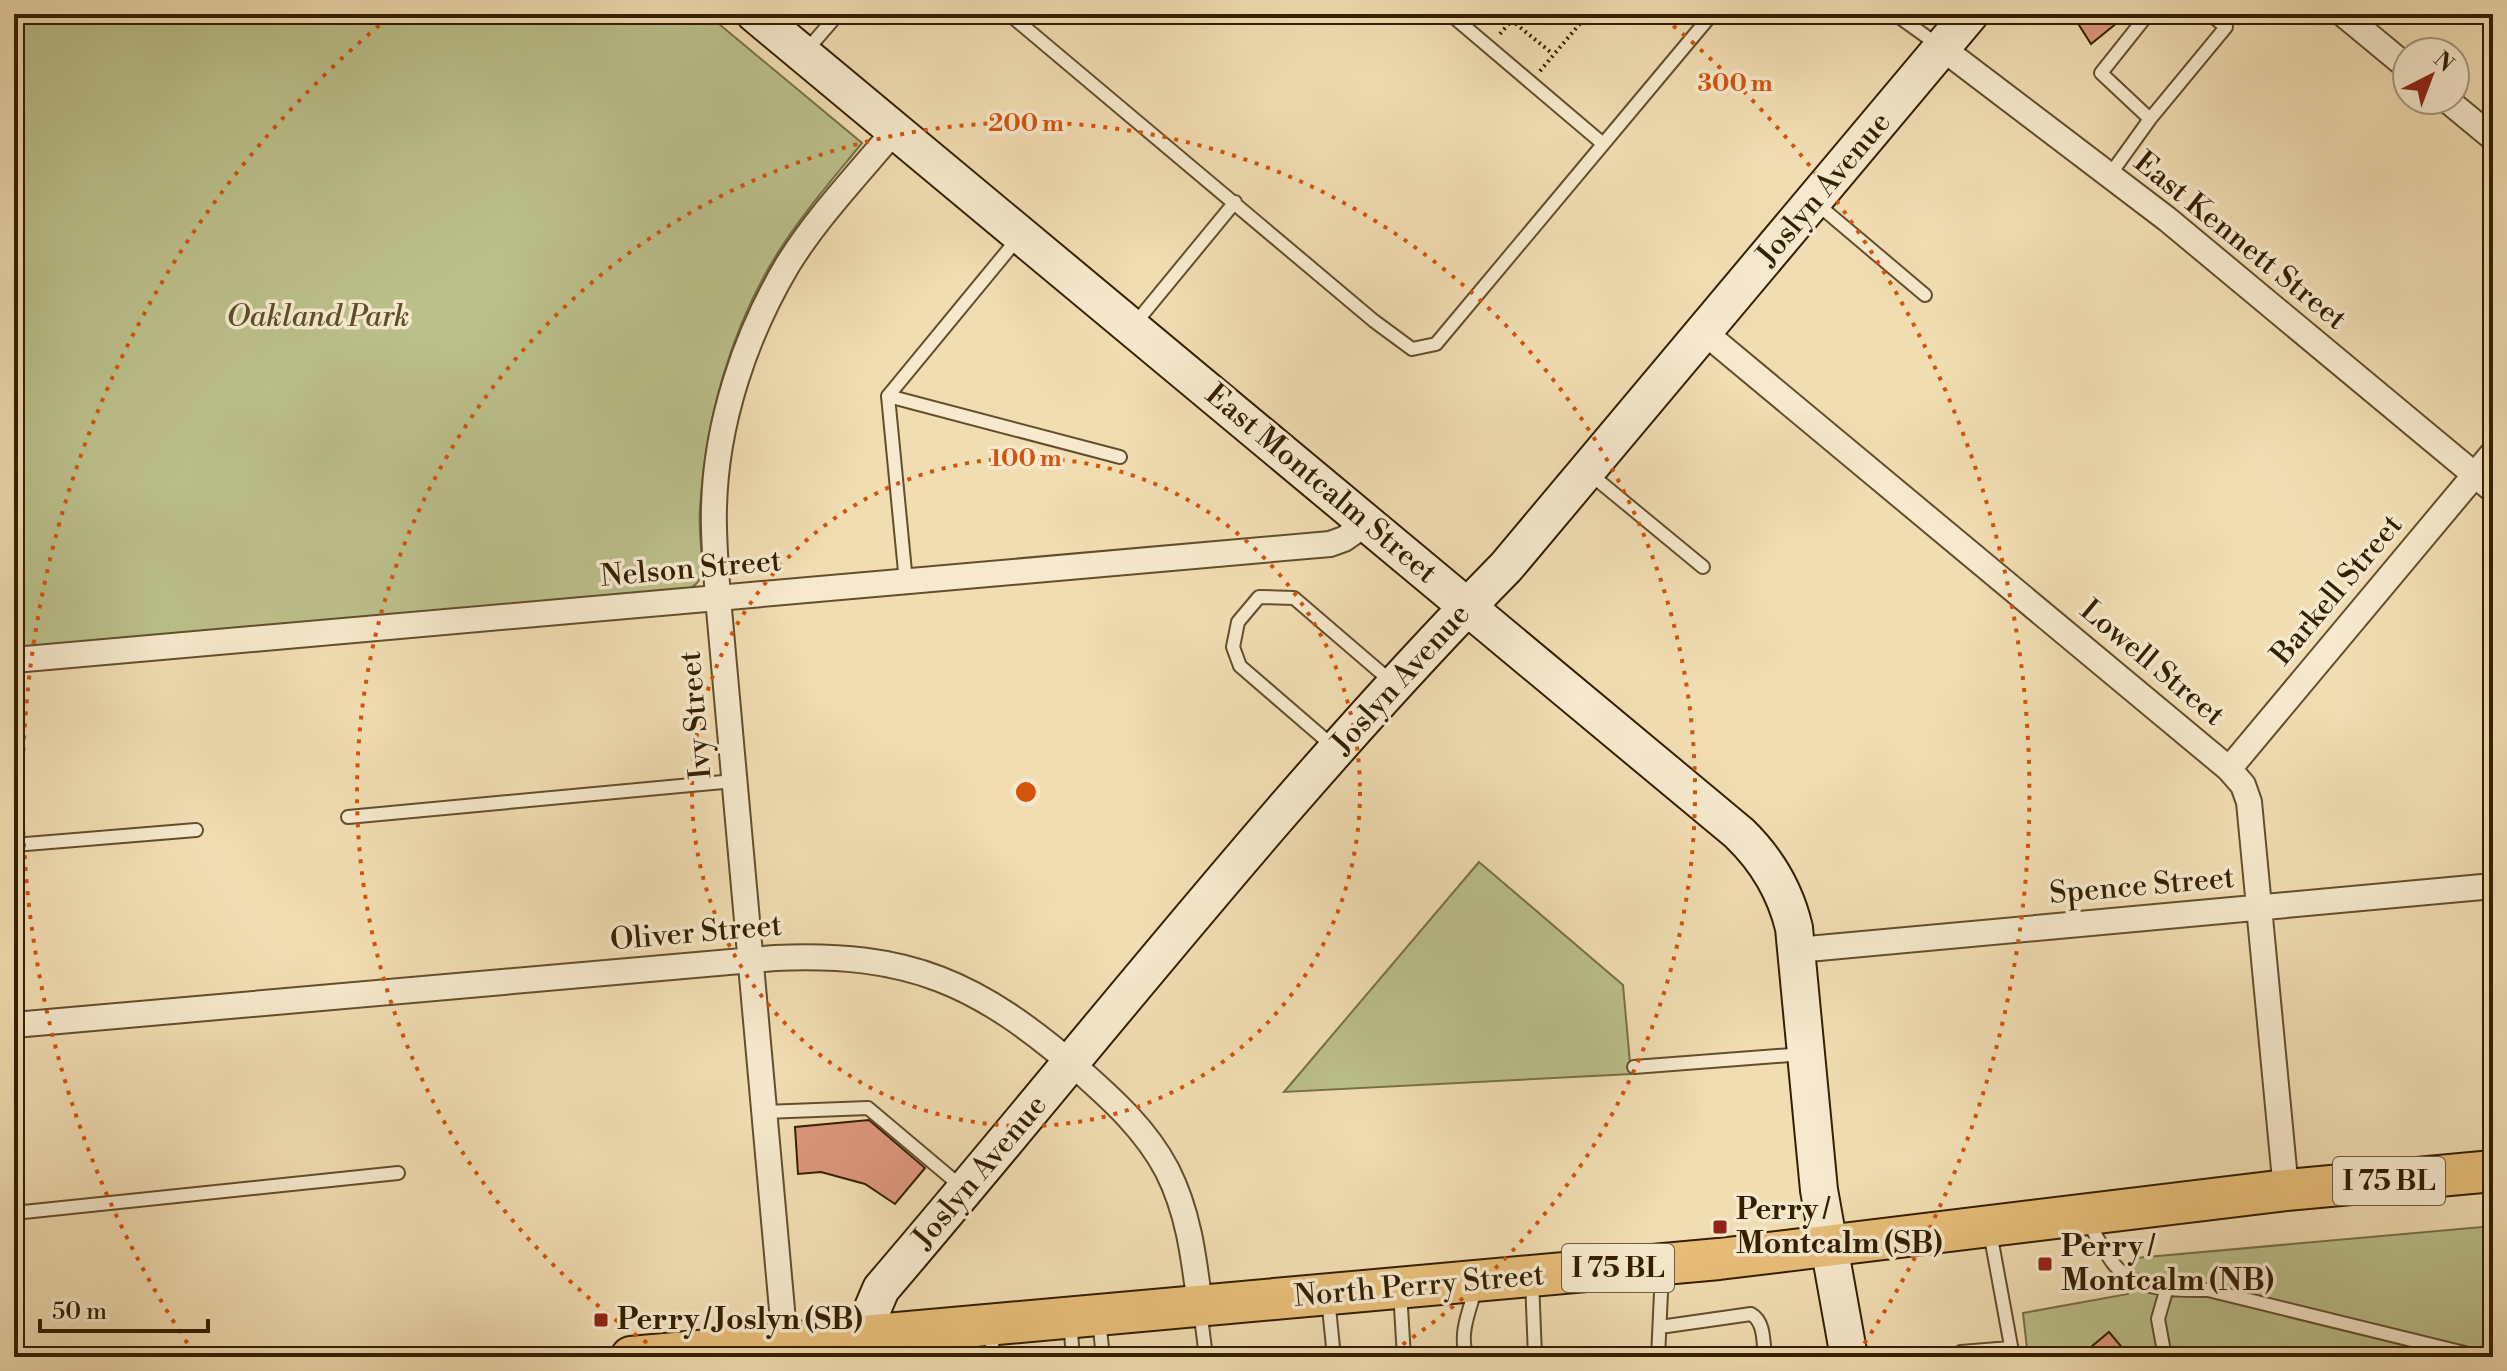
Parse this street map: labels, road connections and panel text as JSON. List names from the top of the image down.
{
  "streets": {
    "main road": [
      "Joslyn Avenue",
      "East Montcalm Street",
      "I 75 BL",
      "North Perry Street"
    ],
    "street": [
      "East Kennett Street",
      "Nelson Street",
      "Barkell Street",
      "Lowell Street",
      "Ivy Street",
      "Spence Street",
      "Oliver Street"
    ]
  },
  "crossings": [
    ["Joslyn Avenue", "East Kennett Street"],
    ["Joslyn Avenue", "East Montcalm Street"],
    ["Joslyn Avenue", "Lowell Street"],
    ["Joslyn Avenue", "Oliver Street"],
    ["Joslyn Avenue", "North Perry Street"],
    ["East Kennett Street", "Barkell Street"],
    ["East Montcalm Street", "Nelson Street"],
    ["East Montcalm Street", "Ivy Street"],
    ["East Montcalm Street", "Spence Street"],
    ["East Montcalm Street", "North Perry Street"],
    ["Nelson Street", "Ivy Street"],
    ["Barkell Street", "Lowell Street"],
    ["Lowell Street", "Spence Street"],
    ["Lowell Street", "North Perry Street"],
    ["Ivy Street", "Oliver Street"],
    ["Ivy Street", "North Perry Street"],
    ["Oliver Street", "North Perry Street"]
  ],
  "parks": ["Oakland Park"],
  "places": {
    "transit": ["Perry / Montcalm (SB)", "Perry / Montcalm (NB)", "Perry / Joslyn (SB)"]
  },
  "scale_bar": "50 m",
  "north": "top right",
  "rings": ["300 m", "200 m", "100 m"]
}
